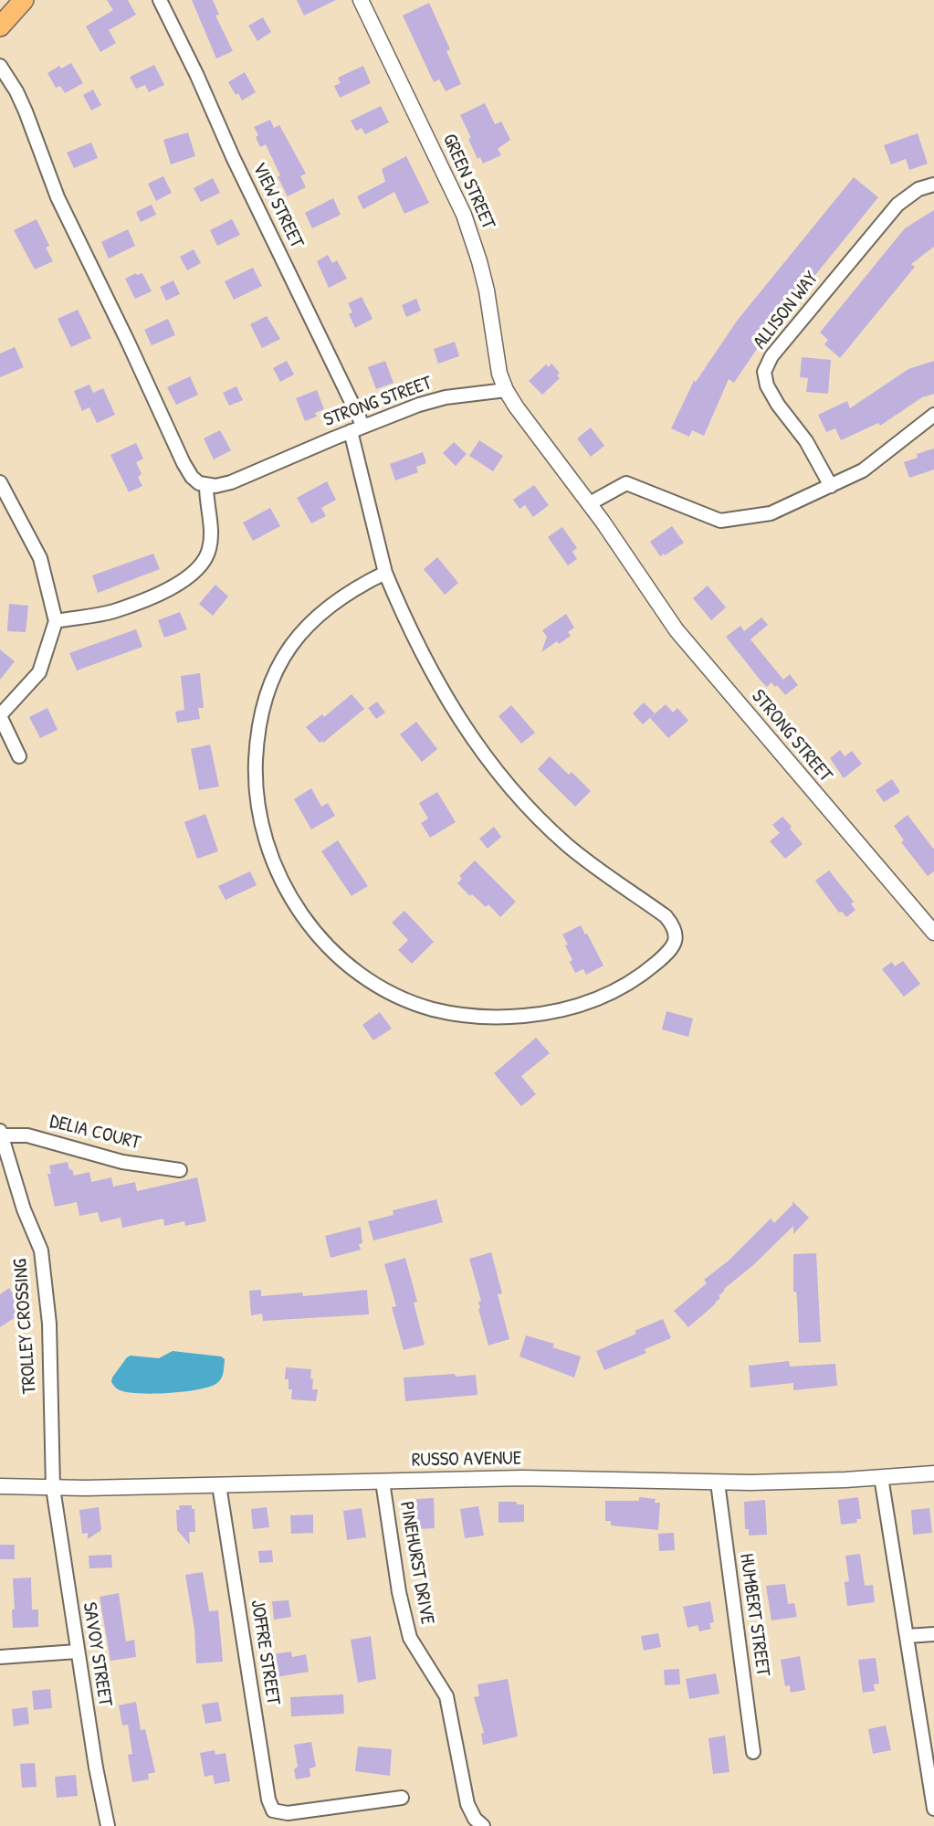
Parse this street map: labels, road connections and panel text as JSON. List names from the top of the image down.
{
  "streets": {
    "street": [
      "GREEN STREET",
      "VIEW STREET",
      "ALLISON WAY",
      "STRONG STREET",
      "DELIA COURT",
      "TROLLEY CROSSING",
      "RUSSO AVENUE",
      "PINEHURST DRIVE",
      "HUMBERT STREET",
      "JOFFRE STREET",
      "SAVOY STREET"
    ]
  },
  "crossings": [
    ["GREEN STREET", "STRONG STREET"],
    ["VIEW STREET", "STRONG STREET"],
    ["DELIA COURT", "TROLLEY CROSSING"],
    ["TROLLEY CROSSING", "RUSSO AVENUE"],
    ["TROLLEY CROSSING", "SAVOY STREET"],
    ["RUSSO AVENUE", "PINEHURST DRIVE"],
    ["RUSSO AVENUE", "HUMBERT STREET"],
    ["RUSSO AVENUE", "JOFFRE STREET"],
    ["RUSSO AVENUE", "SAVOY STREET"]
  ]
}
